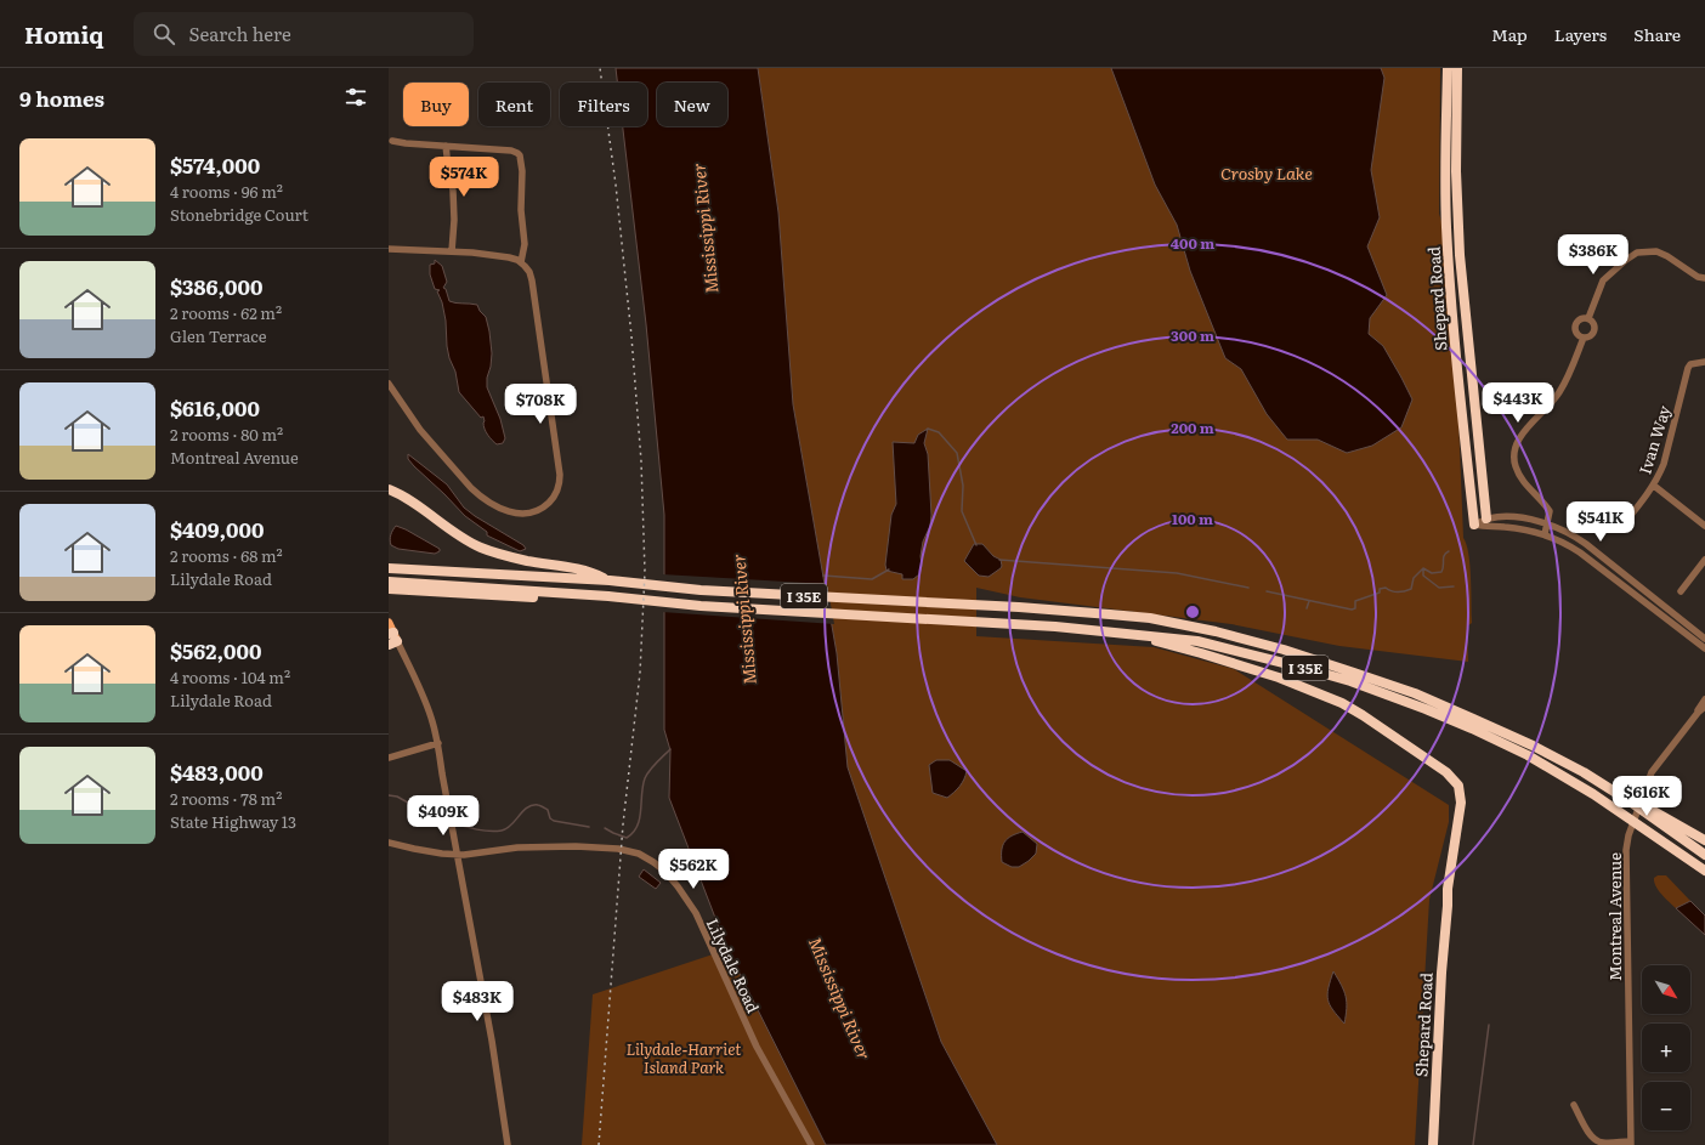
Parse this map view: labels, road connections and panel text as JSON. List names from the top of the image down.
{
  "streets": {
    "highway": ["Shepard Road", "I 35E"],
    "street": ["Ivan Way", "Montreal Avenue", "Lilydale Road"]
  },
  "crossings": [
    ["Shepard Road", "I 35E"]
  ],
  "water": ["Crosby Lake", "Mississippi River"],
  "parks": ["Lilydale-Harriet Island Park"],
  "north": "bottom right",
  "page": {
    "header": "Homiq",
    "search": "Search here",
    "nav": ["Map", "Layers", "Share"],
    "heading": "9 homes",
    "chip": [
      "Buy",
      "Rent",
      "Filters",
      "New"
    ],
    "list": [
      {
        "name": "$574,000",
        "note": "4 rooms · 96 m² · Stonebridge Court"
      },
      {
        "name": "$386,000",
        "note": "2 rooms · 62 m² · Glen Terrace"
      },
      {
        "name": "$616,000",
        "note": "2 rooms · 80 m² · Montreal Avenue"
      },
      {
        "name": "$409,000",
        "note": "2 rooms · 68 m² · Lilydale Road"
      },
      {
        "name": "$562,000",
        "note": "4 rooms · 104 m² · Lilydale Road"
      },
      {
        "name": "$483,000",
        "note": "2 rooms · 78 m² · State Highway 13"
      }
    ],
    "price": [
      "$574K",
      "$386K",
      "$443K",
      "$708K",
      "$541K",
      "$616K",
      "$409K",
      "$562K",
      "$483K"
    ],
    "map_buttons": ["+", "−"]
  },
  "rings": [
    "400 m",
    "300 m",
    "200 m",
    "100 m"
  ]
}
